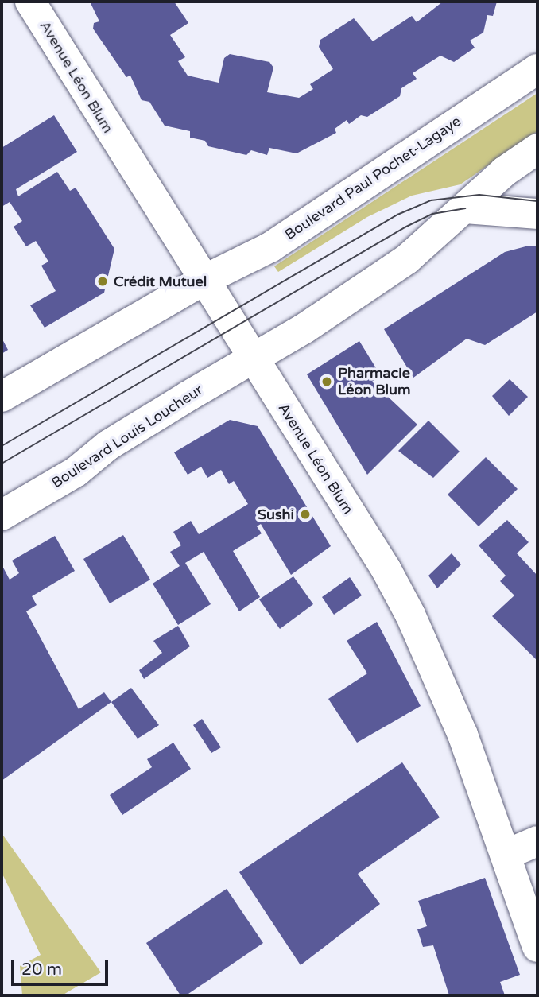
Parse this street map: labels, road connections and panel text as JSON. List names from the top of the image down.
{
  "streets": {
    "main road": ["Avenue Léon Blum", "Boulevard Paul Pochet-Lagaye", "Boulevard Louis Loucheur"]
  },
  "crossings": [
    ["Avenue Léon Blum", "Boulevard Paul Pochet-Lagaye"],
    ["Avenue Léon Blum", "Boulevard Louis Loucheur"]
  ],
  "places": ["Crédit Mutuel", "Pharmacie Léon Blum", "Sushi"],
  "scale_bar": "20 m"
}
